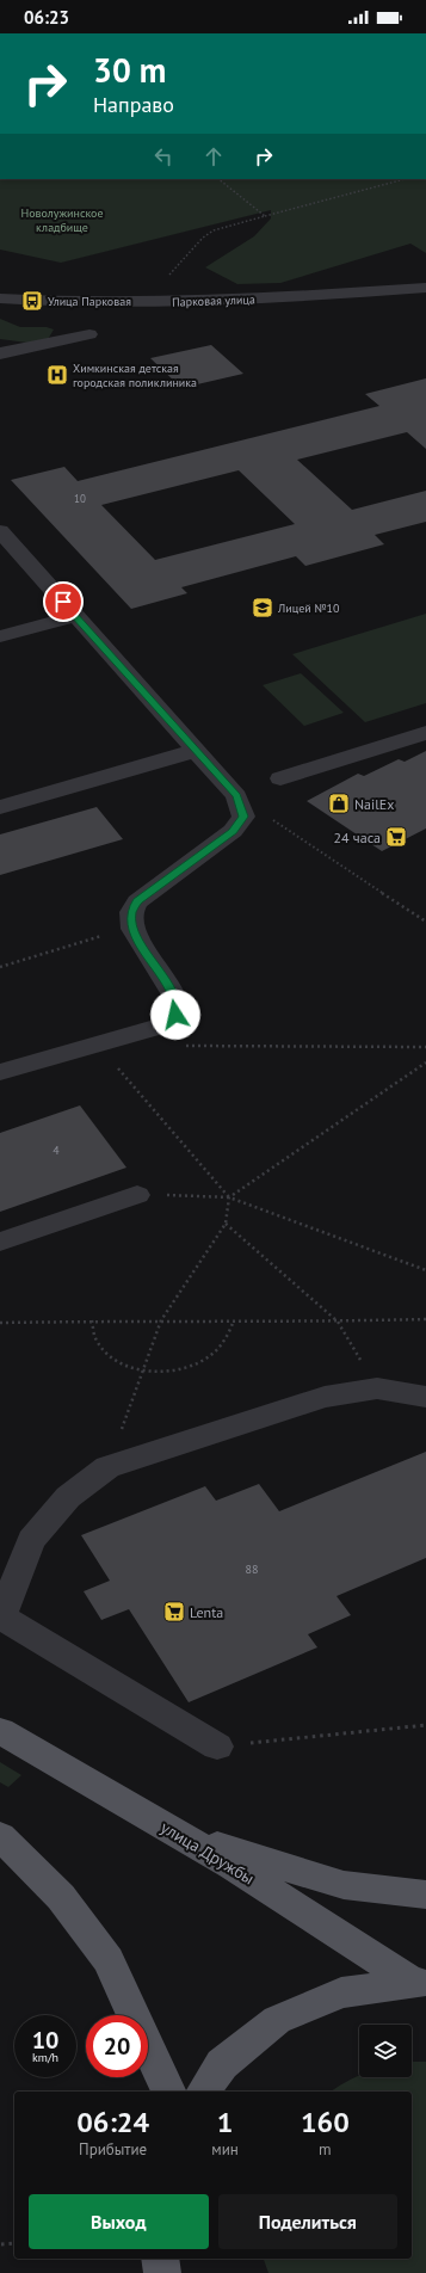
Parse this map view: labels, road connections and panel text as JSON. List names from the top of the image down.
{
  "streets": {
    "main road": ["улица Дружбы"],
    "street": ["Парковая улица"]
  },
  "parks": ["Новолужинское кладбище"],
  "places": {
    "bus stop": ["Улица Парковая"],
    "hospital": ["Химкинская детская городская поликлиника"],
    "school or university": ["Лицей №10"],
    "shop": ["NailEx"],
    "supermarket": ["24 часа", "Lenta"]
  },
  "house_numbers": ["10", "4", "88"],
  "page": {
    "status": "06:23",
    "turn": ["30 m", "Направо"],
    "speed": "10 km/h",
    "limit": "20",
    "eta": [
      "06:24",
      "Прибытие",
      "1",
      "мин",
      "160",
      "m"
    ],
    "buttons": ["Выход", "Поделиться"]
  }
}
